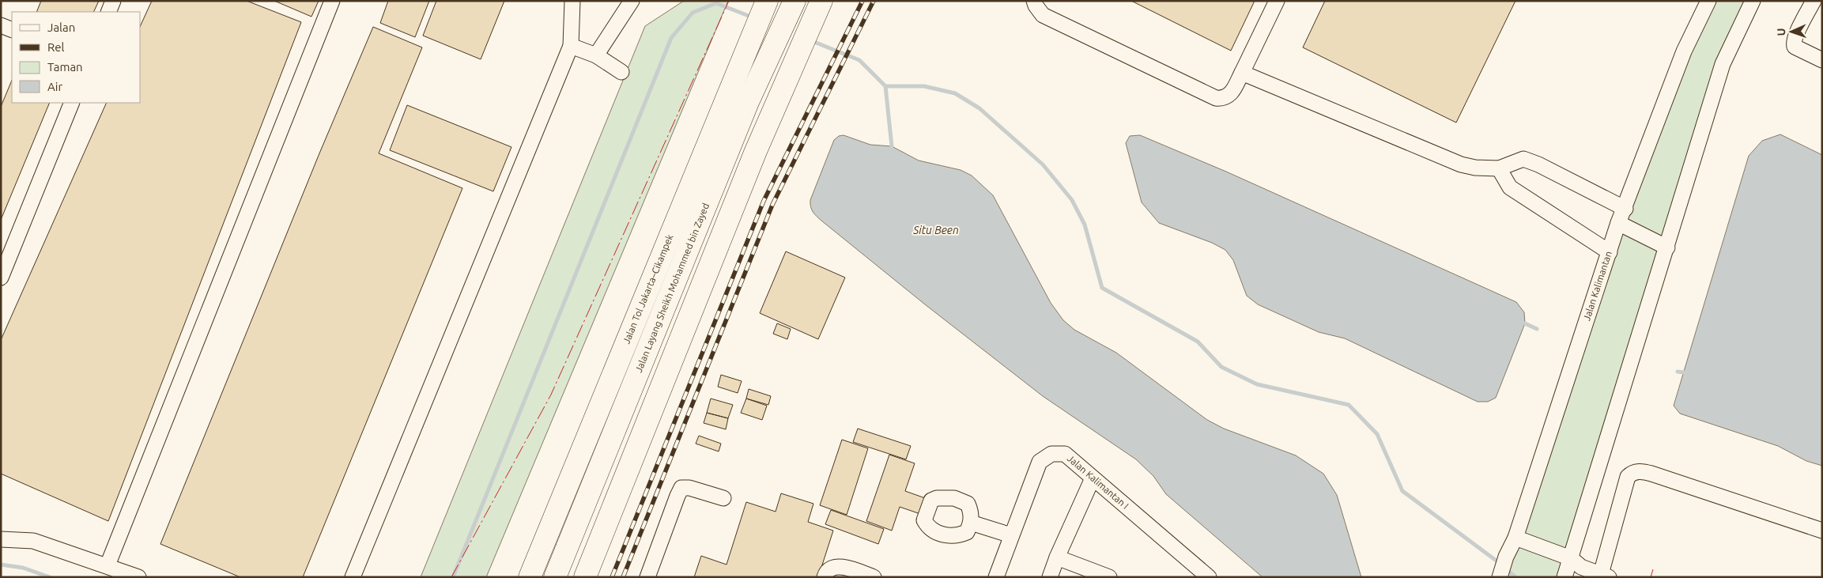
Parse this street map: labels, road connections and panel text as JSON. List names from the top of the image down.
{
  "streets": {
    "highway": ["Jalan Layang Sheikh Mohammed bin Zayed", "Jalan Tol Jakarta–Cikampek"],
    "street": ["Jalan Kalimantan", "Jalan Kalimantan I"]
  },
  "water": ["Situ Been"],
  "legend": [
    "Jalan",
    "Rel",
    "Taman",
    "Air"
  ],
  "north": "left"
}
